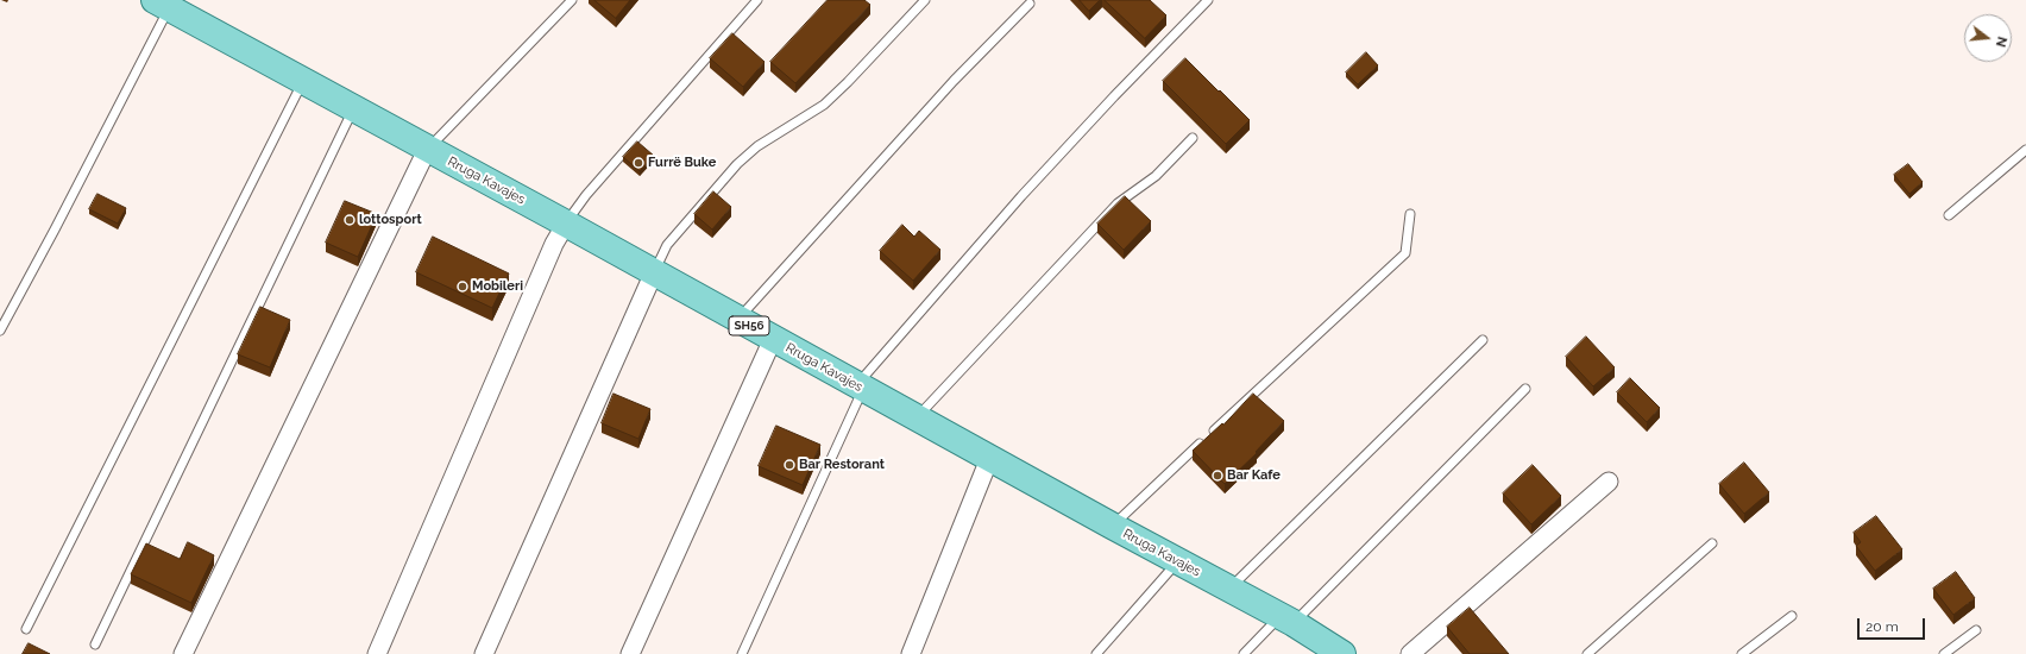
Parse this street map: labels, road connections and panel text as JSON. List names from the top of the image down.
{
  "streets": {
    "main road": ["Rruga Kavajes", "SH56"]
  },
  "places": [
    "Furrë Buke",
    "lottosport",
    "Mobileri",
    "Bar Restorant",
    "Bar Kafe"
  ],
  "scale_bar": "20 m",
  "north": "right"
}
